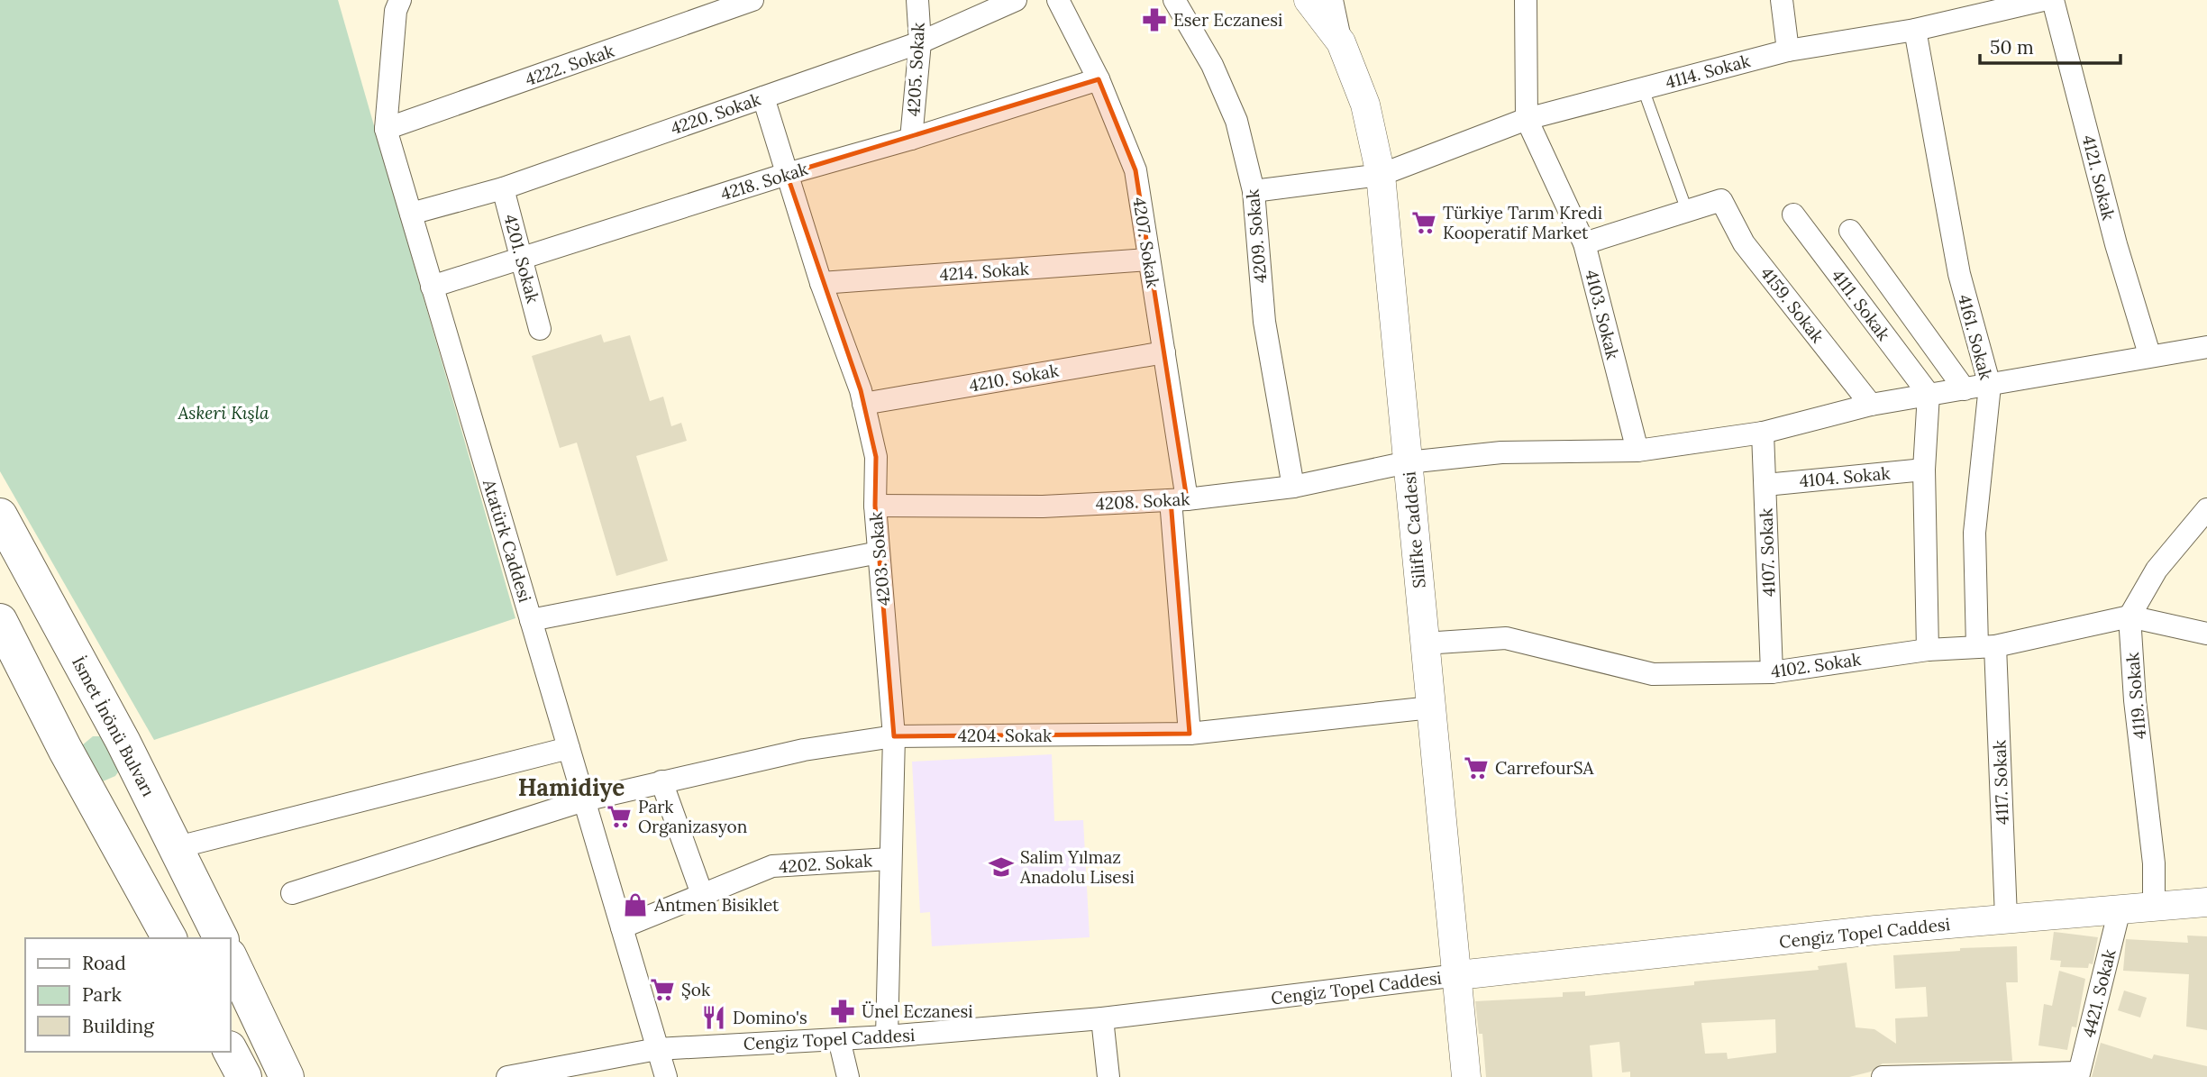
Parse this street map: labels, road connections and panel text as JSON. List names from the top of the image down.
{
  "streets": {
    "main road": ["İsmet İnönü Bulvarı"],
    "street": [
      "4222. Sokak",
      "4205. Sokak",
      "4114. Sokak",
      "4220. Sokak",
      "4121. Sokak",
      "4218. Sokak",
      "4209. Sokak",
      "4207. Sokak",
      "4201. Sokak",
      "4214. Sokak",
      "4159. Sokak",
      "4111. Sokak",
      "4103. Sokak",
      "4161. Sokak",
      "4210. Sokak",
      "4104. Sokak",
      "4208. Sokak",
      "Silifke Caddesi",
      "Atatürk Caddesi",
      "4107. Sokak",
      "4203. Sokak",
      "4102. Sokak",
      "4119. Sokak",
      "4204. Sokak",
      "4117. Sokak",
      "4202. Sokak",
      "Cengiz Topel Caddesi",
      "4421. Sokak"
    ]
  },
  "crossings": [
    ["4222. Sokak", "Atatürk Caddesi"],
    ["4205. Sokak", "4220. Sokak"],
    ["4205. Sokak", "4218. Sokak"],
    ["4114. Sokak", "4121. Sokak"],
    ["4114. Sokak", "4209. Sokak"],
    ["4114. Sokak", "4103. Sokak"],
    ["4114. Sokak", "4161. Sokak"],
    ["4114. Sokak", "Silifke Caddesi"],
    ["4220. Sokak", "4201. Sokak"],
    ["4220. Sokak", "Atatürk Caddesi"],
    ["4220. Sokak", "4203. Sokak"],
    ["4121. Sokak", "4208. Sokak"],
    ["4218. Sokak", "4207. Sokak"],
    ["4218. Sokak", "4201. Sokak"],
    ["4218. Sokak", "Atatürk Caddesi"],
    ["4218. Sokak", "4203. Sokak"],
    ["4209. Sokak", "4208. Sokak"],
    ["4207. Sokak", "4214. Sokak"],
    ["4207. Sokak", "4210. Sokak"],
    ["4207. Sokak", "4208. Sokak"],
    ["4207. Sokak", "4204. Sokak"],
    ["4214. Sokak", "4203. Sokak"],
    ["4159. Sokak", "4208. Sokak"],
    ["4111. Sokak", "4208. Sokak"],
    ["4103. Sokak", "4208. Sokak"],
    ["4161. Sokak", "4208. Sokak"],
    ["4161. Sokak", "4102. Sokak"],
    ["4161. Sokak", "4117. Sokak"],
    ["4210. Sokak", "4203. Sokak"],
    ["4104. Sokak", "4107. Sokak"],
    ["4208. Sokak", "Silifke Caddesi"],
    ["4208. Sokak", "4107. Sokak"],
    ["4208. Sokak", "4203. Sokak"],
    ["Silifke Caddesi", "4102. Sokak"],
    ["Silifke Caddesi", "4204. Sokak"],
    ["Silifke Caddesi", "Cengiz Topel Caddesi"],
    ["Atatürk Caddesi", "4204. Sokak"],
    ["Atatürk Caddesi", "4202. Sokak"],
    ["Atatürk Caddesi", "Cengiz Topel Caddesi"],
    ["4107. Sokak", "4102. Sokak"],
    ["4203. Sokak", "4204. Sokak"],
    ["4203. Sokak", "4202. Sokak"],
    ["4203. Sokak", "Cengiz Topel Caddesi"],
    ["4102. Sokak", "4119. Sokak"],
    ["4102. Sokak", "4117. Sokak"],
    ["4119. Sokak", "Cengiz Topel Caddesi"],
    ["4117. Sokak", "Cengiz Topel Caddesi"],
    ["Cengiz Topel Caddesi", "4421. Sokak"]
  ],
  "districts": ["Hamidiye"],
  "parks": ["Askeri Kışla"],
  "places": {
    "pharmacy": ["Eser Eczanesi", "Ünel Eczanesi"],
    "supermarket": [
      "Türkiye Tarım Kredi Kooperatif Market",
      "CarrefourSA",
      "Park Organizasyon",
      "Şok"
    ],
    "school or university": ["Salim Yılmaz Anadolu Lisesi"],
    "shop": ["Antmen Bisiklet"],
    "restaurant": ["Domino's"]
  },
  "legend": ["Road", "Park", "Building"],
  "scale_bar": "50 m"
}
